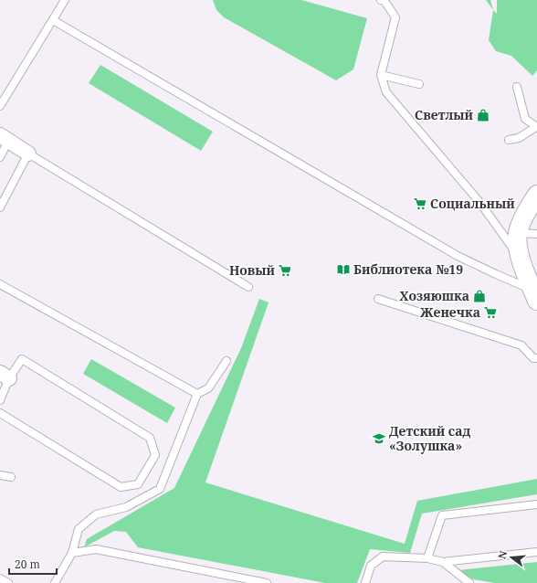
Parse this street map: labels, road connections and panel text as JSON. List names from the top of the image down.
{
  "places": {
    "shop": ["Светлый", "Хозяюшка"],
    "supermarket": ["Социальный", "Новый", "Женечка"],
    "library": ["Библиотека №19"],
    "school or university": ["Детский сад «Золушка»"]
  },
  "scale_bar": "20 m",
  "north": "left"
}
